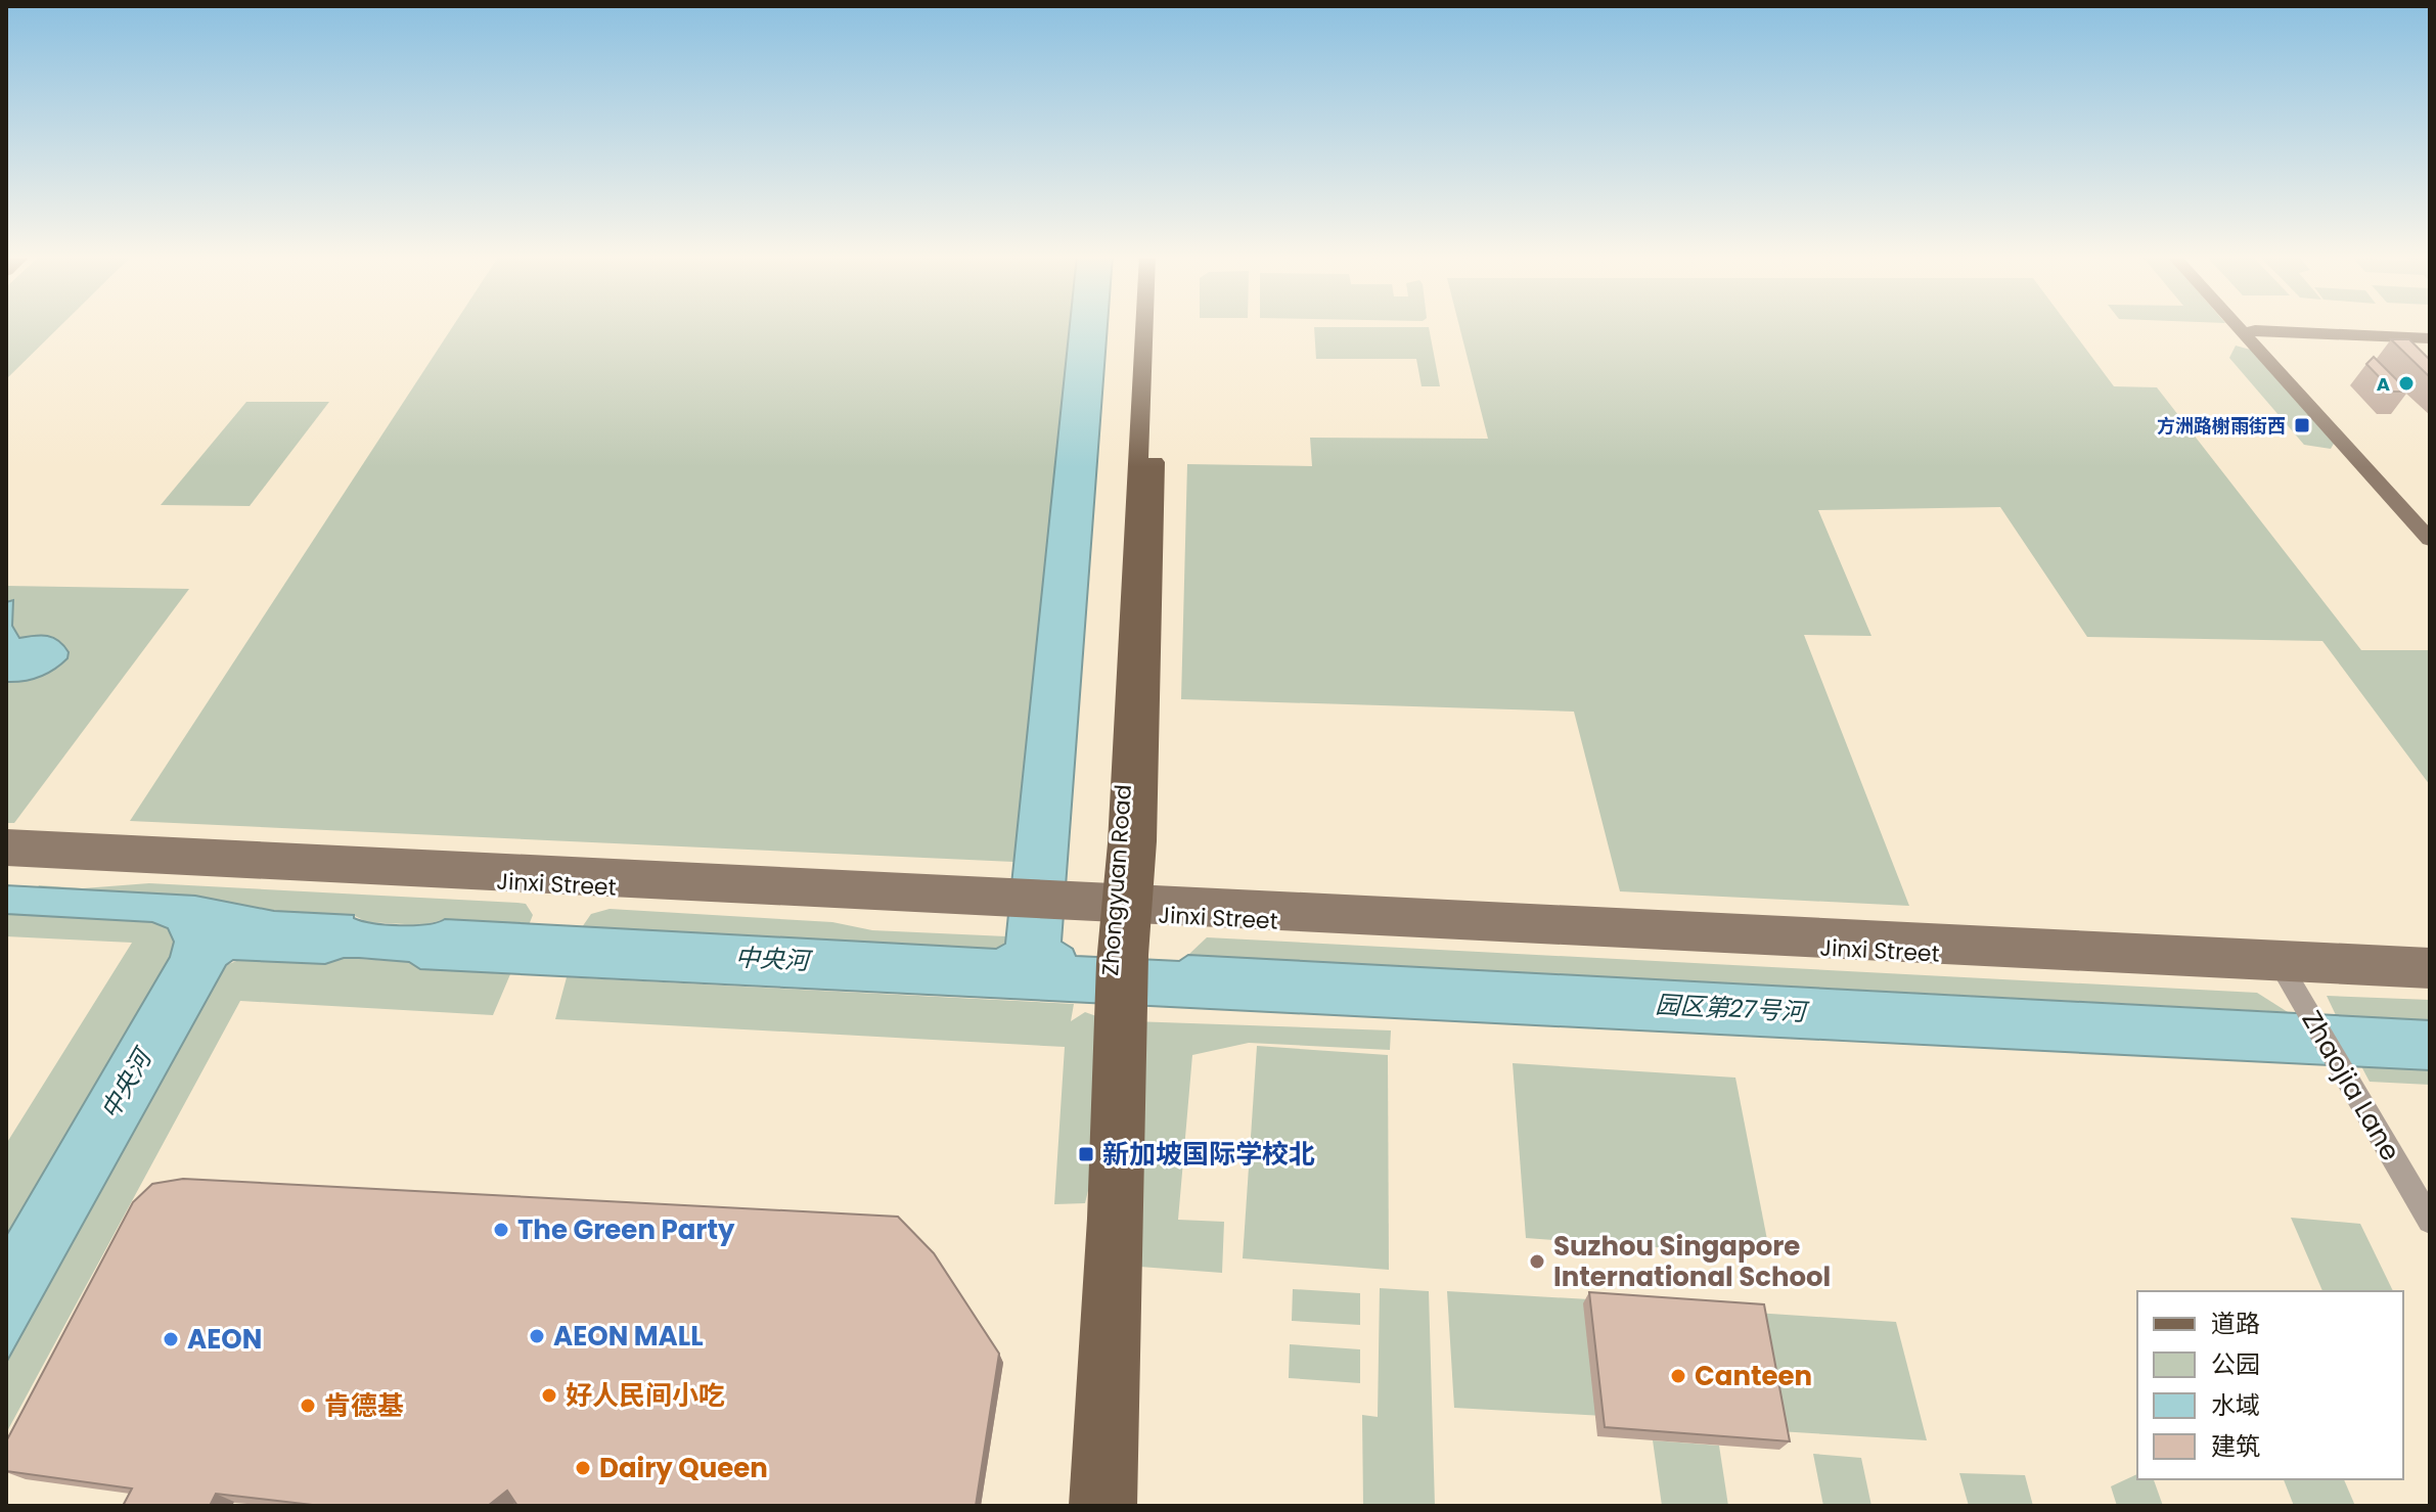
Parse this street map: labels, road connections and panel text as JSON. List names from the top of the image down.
{
  "streets": {
    "main road": ["Zhongyuan Road", "Jinxi Street"],
    "street": ["Zhaojia Lane"]
  },
  "crossings": [
    ["Zhongyuan Road", "Jinxi Street"],
    ["Jinxi Street", "Zhaojia Lane"]
  ],
  "water": ["中央河", "园区第27号河"],
  "places": {
    "other": [
      "A",
      "The Green Party",
      "Suzhou Singapore International School",
      "AEON MALL",
      "AEON",
      "Canteen",
      "好人民间小吃",
      "肯德基",
      "Dairy Queen"
    ],
    "transit": ["方洲路榭雨街西", "新加坡国际学校北"]
  },
  "legend": [
    "道路",
    "公园",
    "水域",
    "建筑"
  ]
}
